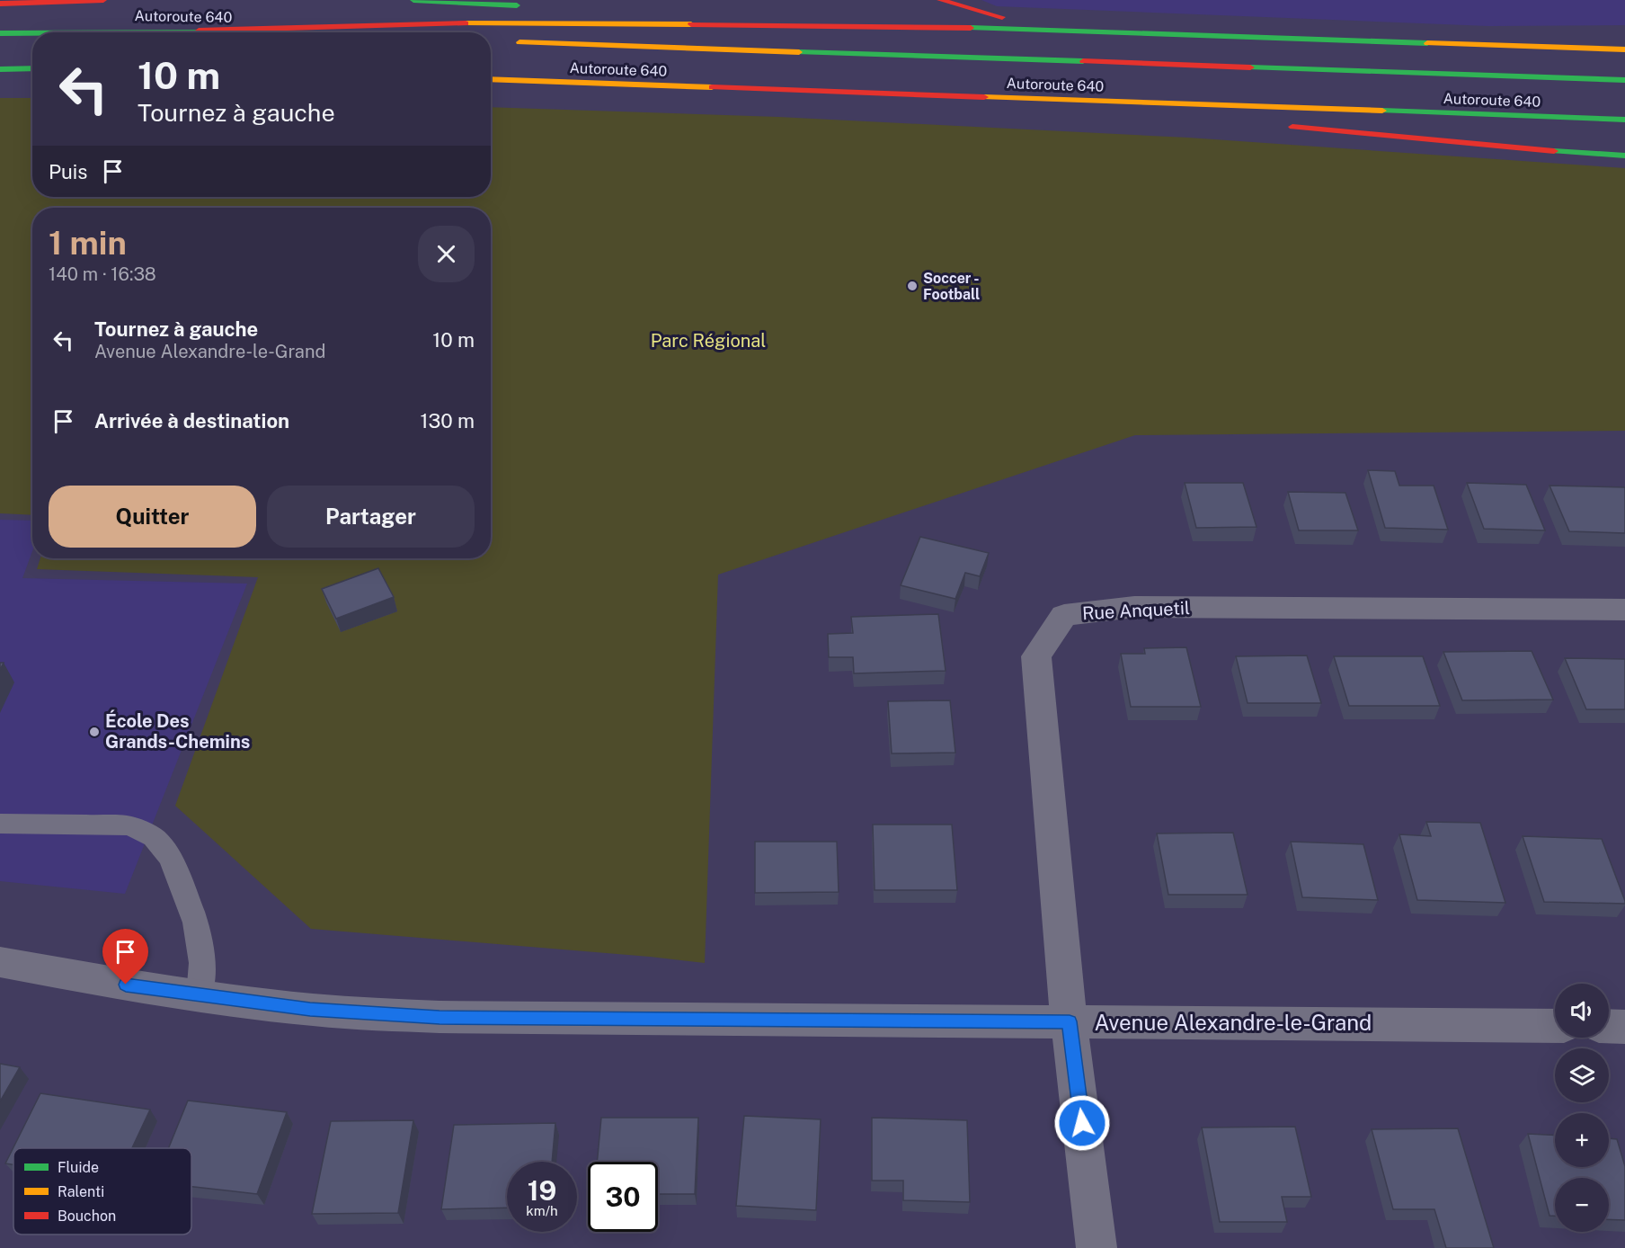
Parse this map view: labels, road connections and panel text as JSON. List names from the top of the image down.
{
  "streets": {
    "highway": ["Autoroute 640"],
    "street": ["Rue Anquetil", "Avenue Alexandre-le-Grand"]
  },
  "crossings": [
    ["Rue Anquetil", "Avenue Alexandre-le-Grand"]
  ],
  "parks": ["Parc Régional"],
  "places": ["Soccer - Football", "École Des Grands-Chemins"],
  "legend": ["Fluide", "Ralenti", "Bouchon"],
  "page": {
    "turn": ["10 m", "Tournez à gauche"],
    "then": "Puis",
    "heading": ["1 min", "140 m · 16:38"],
    "list": [
      {
        "name": "Tournez à gauche",
        "note": "Avenue Alexandre-le-Grand",
        "value": "10 m"
      },
      {
        "name": "Arrivée à destination",
        "value": "130 m"
      }
    ],
    "buttons": ["Quitter", "Partager"],
    "map_buttons": ["+", "−"],
    "speed": "19 km/h",
    "limit": "30"
  }
}
